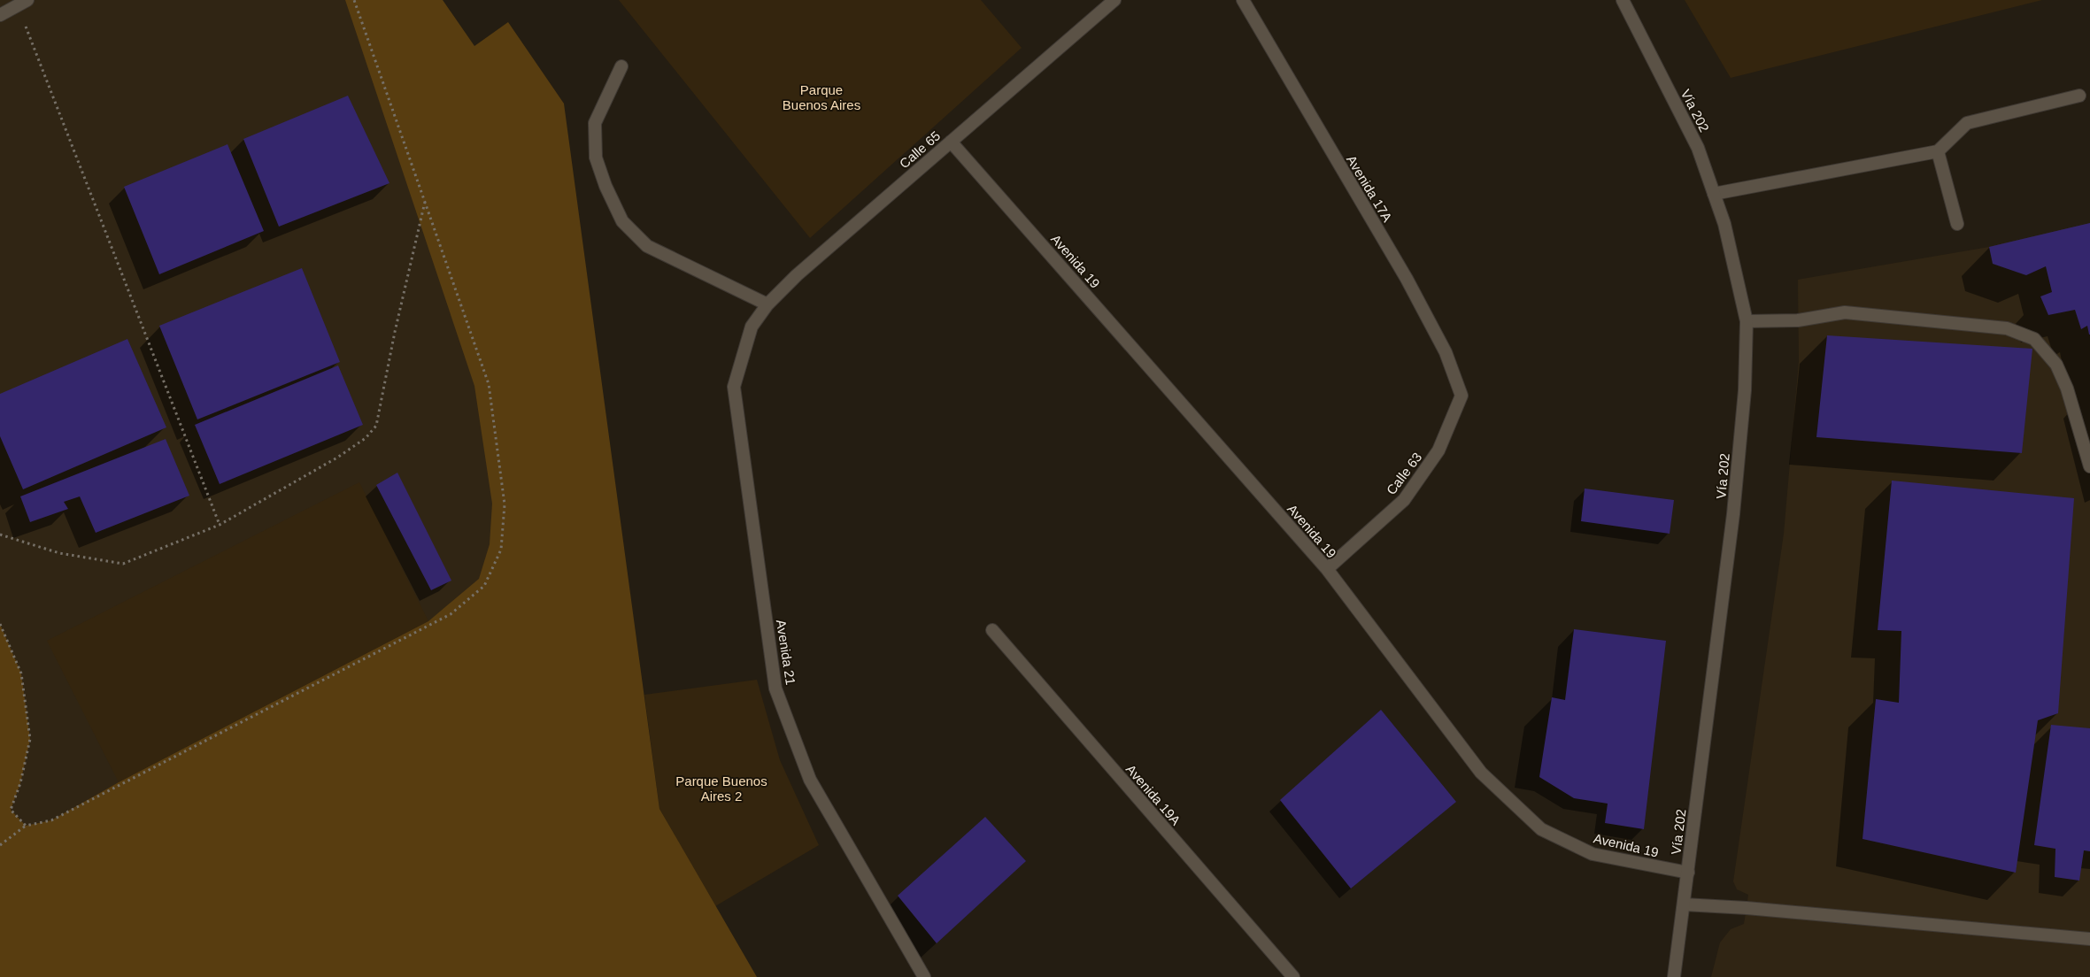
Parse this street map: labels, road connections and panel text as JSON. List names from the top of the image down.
{
  "streets": {
    "street": [
      "Vía 202",
      "Calle 65",
      "Avenida 17A",
      "Avenida 19",
      "Calle 63",
      "Avenida 21",
      "Avenida 19A"
    ]
  },
  "crossings": [
    ["Vía 202", "Avenida 19"],
    ["Calle 65", "Avenida 19"],
    ["Calle 65", "Avenida 21"],
    ["Avenida 17A", "Calle 63"],
    ["Avenida 19", "Calle 63"]
  ],
  "parks": ["Parque Buenos Aires", "Parque Buenos Aires 2"]
}
